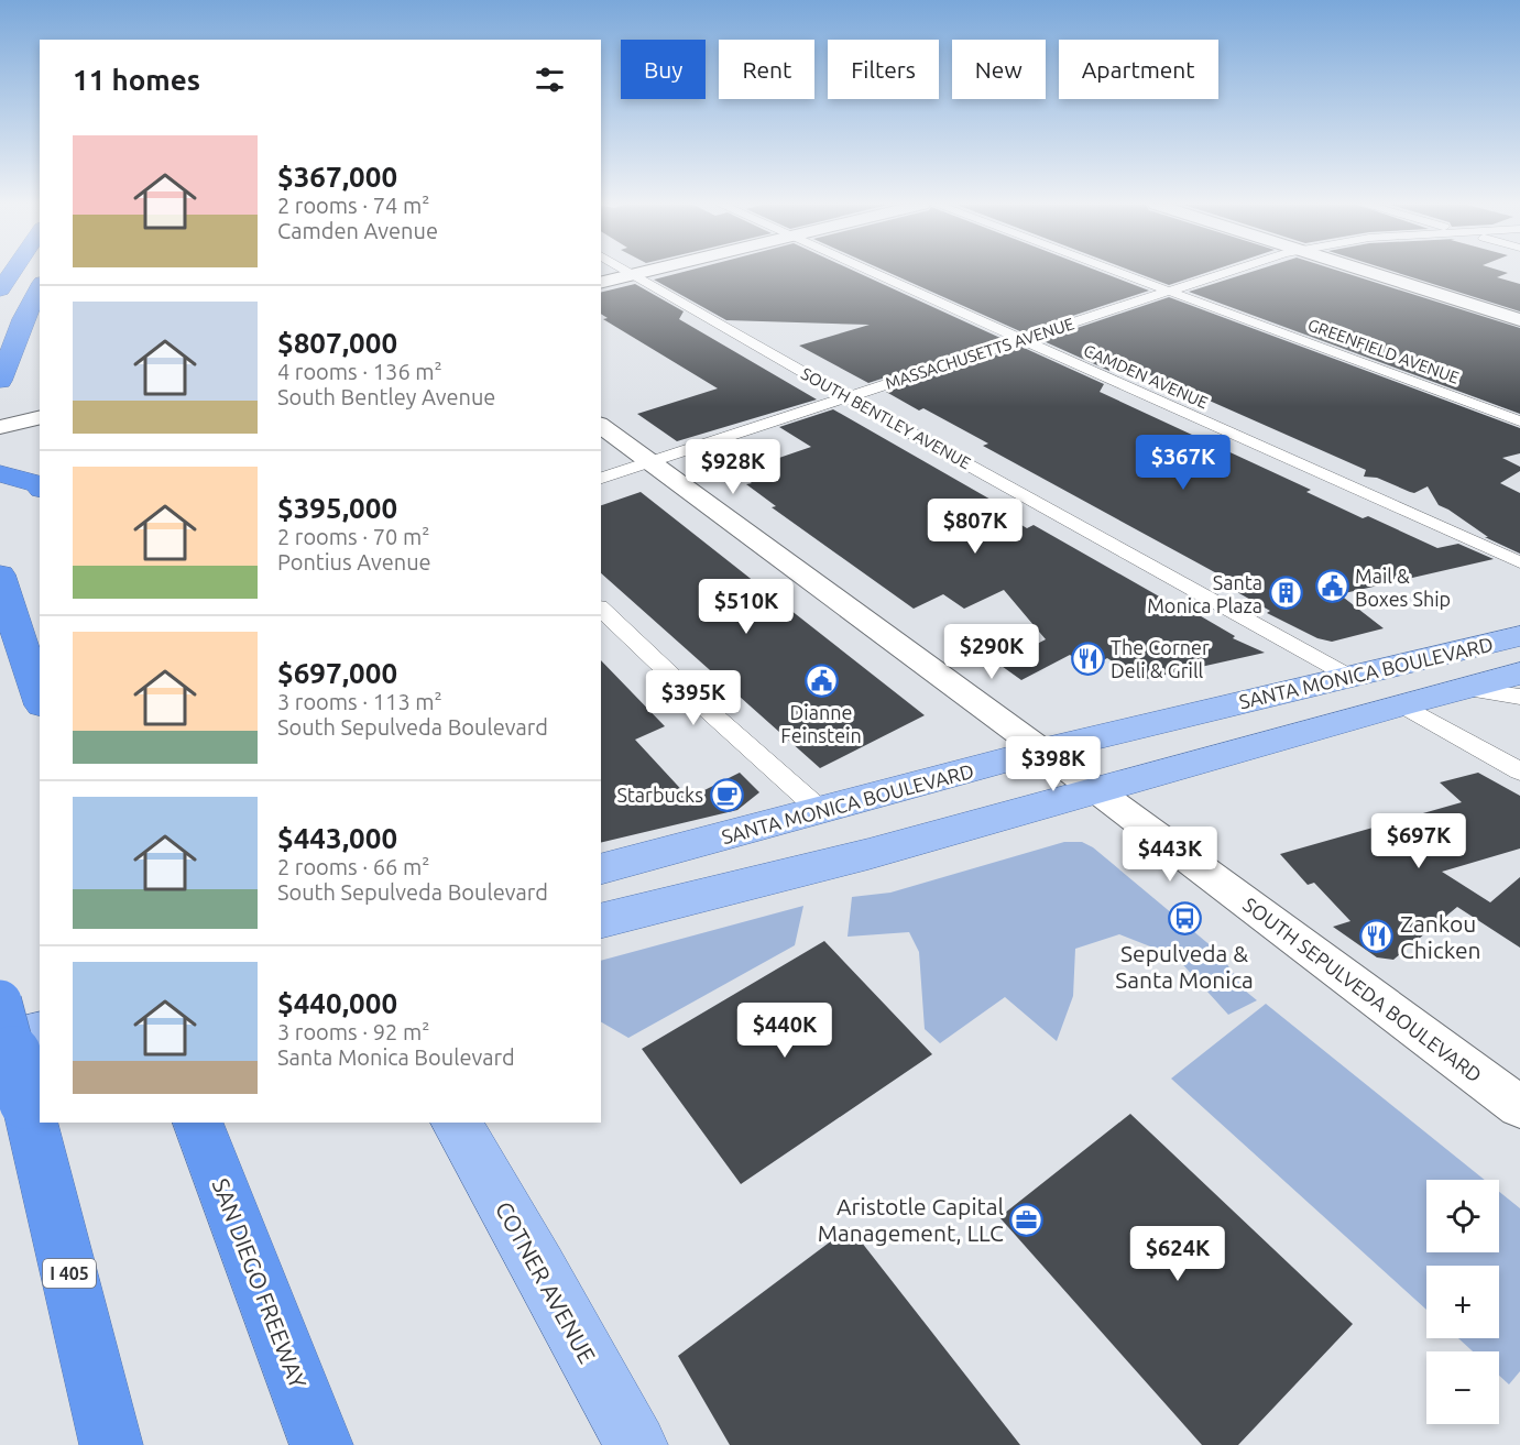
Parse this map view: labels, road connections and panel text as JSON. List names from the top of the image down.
{
  "streets": {
    "highway": ["I 405", "SAN DIEGO FREEWAY"],
    "main road": ["SANTA MONICA BOULEVARD", "COTNER AVENUE"],
    "street": [
      "GREENFIELD AVENUE",
      "MASSACHUSETTS AVENUE",
      "CAMDEN AVENUE",
      "SOUTH BENTLEY AVENUE",
      "SOUTH SEPULVEDA BOULEVARD"
    ]
  },
  "crossings": [
    ["GREENFIELD AVENUE", "MASSACHUSETTS AVENUE"],
    ["MASSACHUSETTS AVENUE", "CAMDEN AVENUE"],
    ["MASSACHUSETTS AVENUE", "SOUTH BENTLEY AVENUE"],
    ["MASSACHUSETTS AVENUE", "SOUTH SEPULVEDA BOULEVARD"],
    ["SOUTH BENTLEY AVENUE", "SANTA MONICA BOULEVARD"],
    ["SANTA MONICA BOULEVARD", "SOUTH SEPULVEDA BOULEVARD"]
  ],
  "places": {
    "public building": ["Mail & Boxes Ship", "Dianne Feinstein"],
    "building": ["Santa Monica Plaza"],
    "restaurant": ["The Corner Deli & Grill", "Zankou Chicken"],
    "cafe": ["Starbucks"],
    "bus stop": ["Sepulveda & Santa Monica"],
    "office": ["Aristotle Capital Management, LLC"]
  },
  "page": {
    "chip": [
      "Buy",
      "Rent",
      "Filters",
      "New",
      "Apartment"
    ],
    "heading": "11 homes",
    "list": [
      {
        "name": "$367,000",
        "note": "2 rooms · 74 m² · Camden Avenue"
      },
      {
        "name": "$807,000",
        "note": "4 rooms · 136 m² · South Bentley Avenue"
      },
      {
        "name": "$395,000",
        "note": "2 rooms · 70 m² · Pontius Avenue"
      },
      {
        "name": "$697,000",
        "note": "3 rooms · 113 m² · South Sepulveda Boulevard"
      },
      {
        "name": "$443,000",
        "note": "2 rooms · 66 m² · South Sepulveda Boulevard"
      },
      {
        "name": "$440,000",
        "note": "3 rooms · 92 m² · Santa Monica Boulevard"
      }
    ],
    "price": [
      "$367K",
      "$928K",
      "$807K",
      "$510K",
      "$290K",
      "$395K",
      "$398K",
      "$697K",
      "$443K",
      "$440K",
      "$624K"
    ],
    "map_buttons": ["+", "−"]
  }
}
